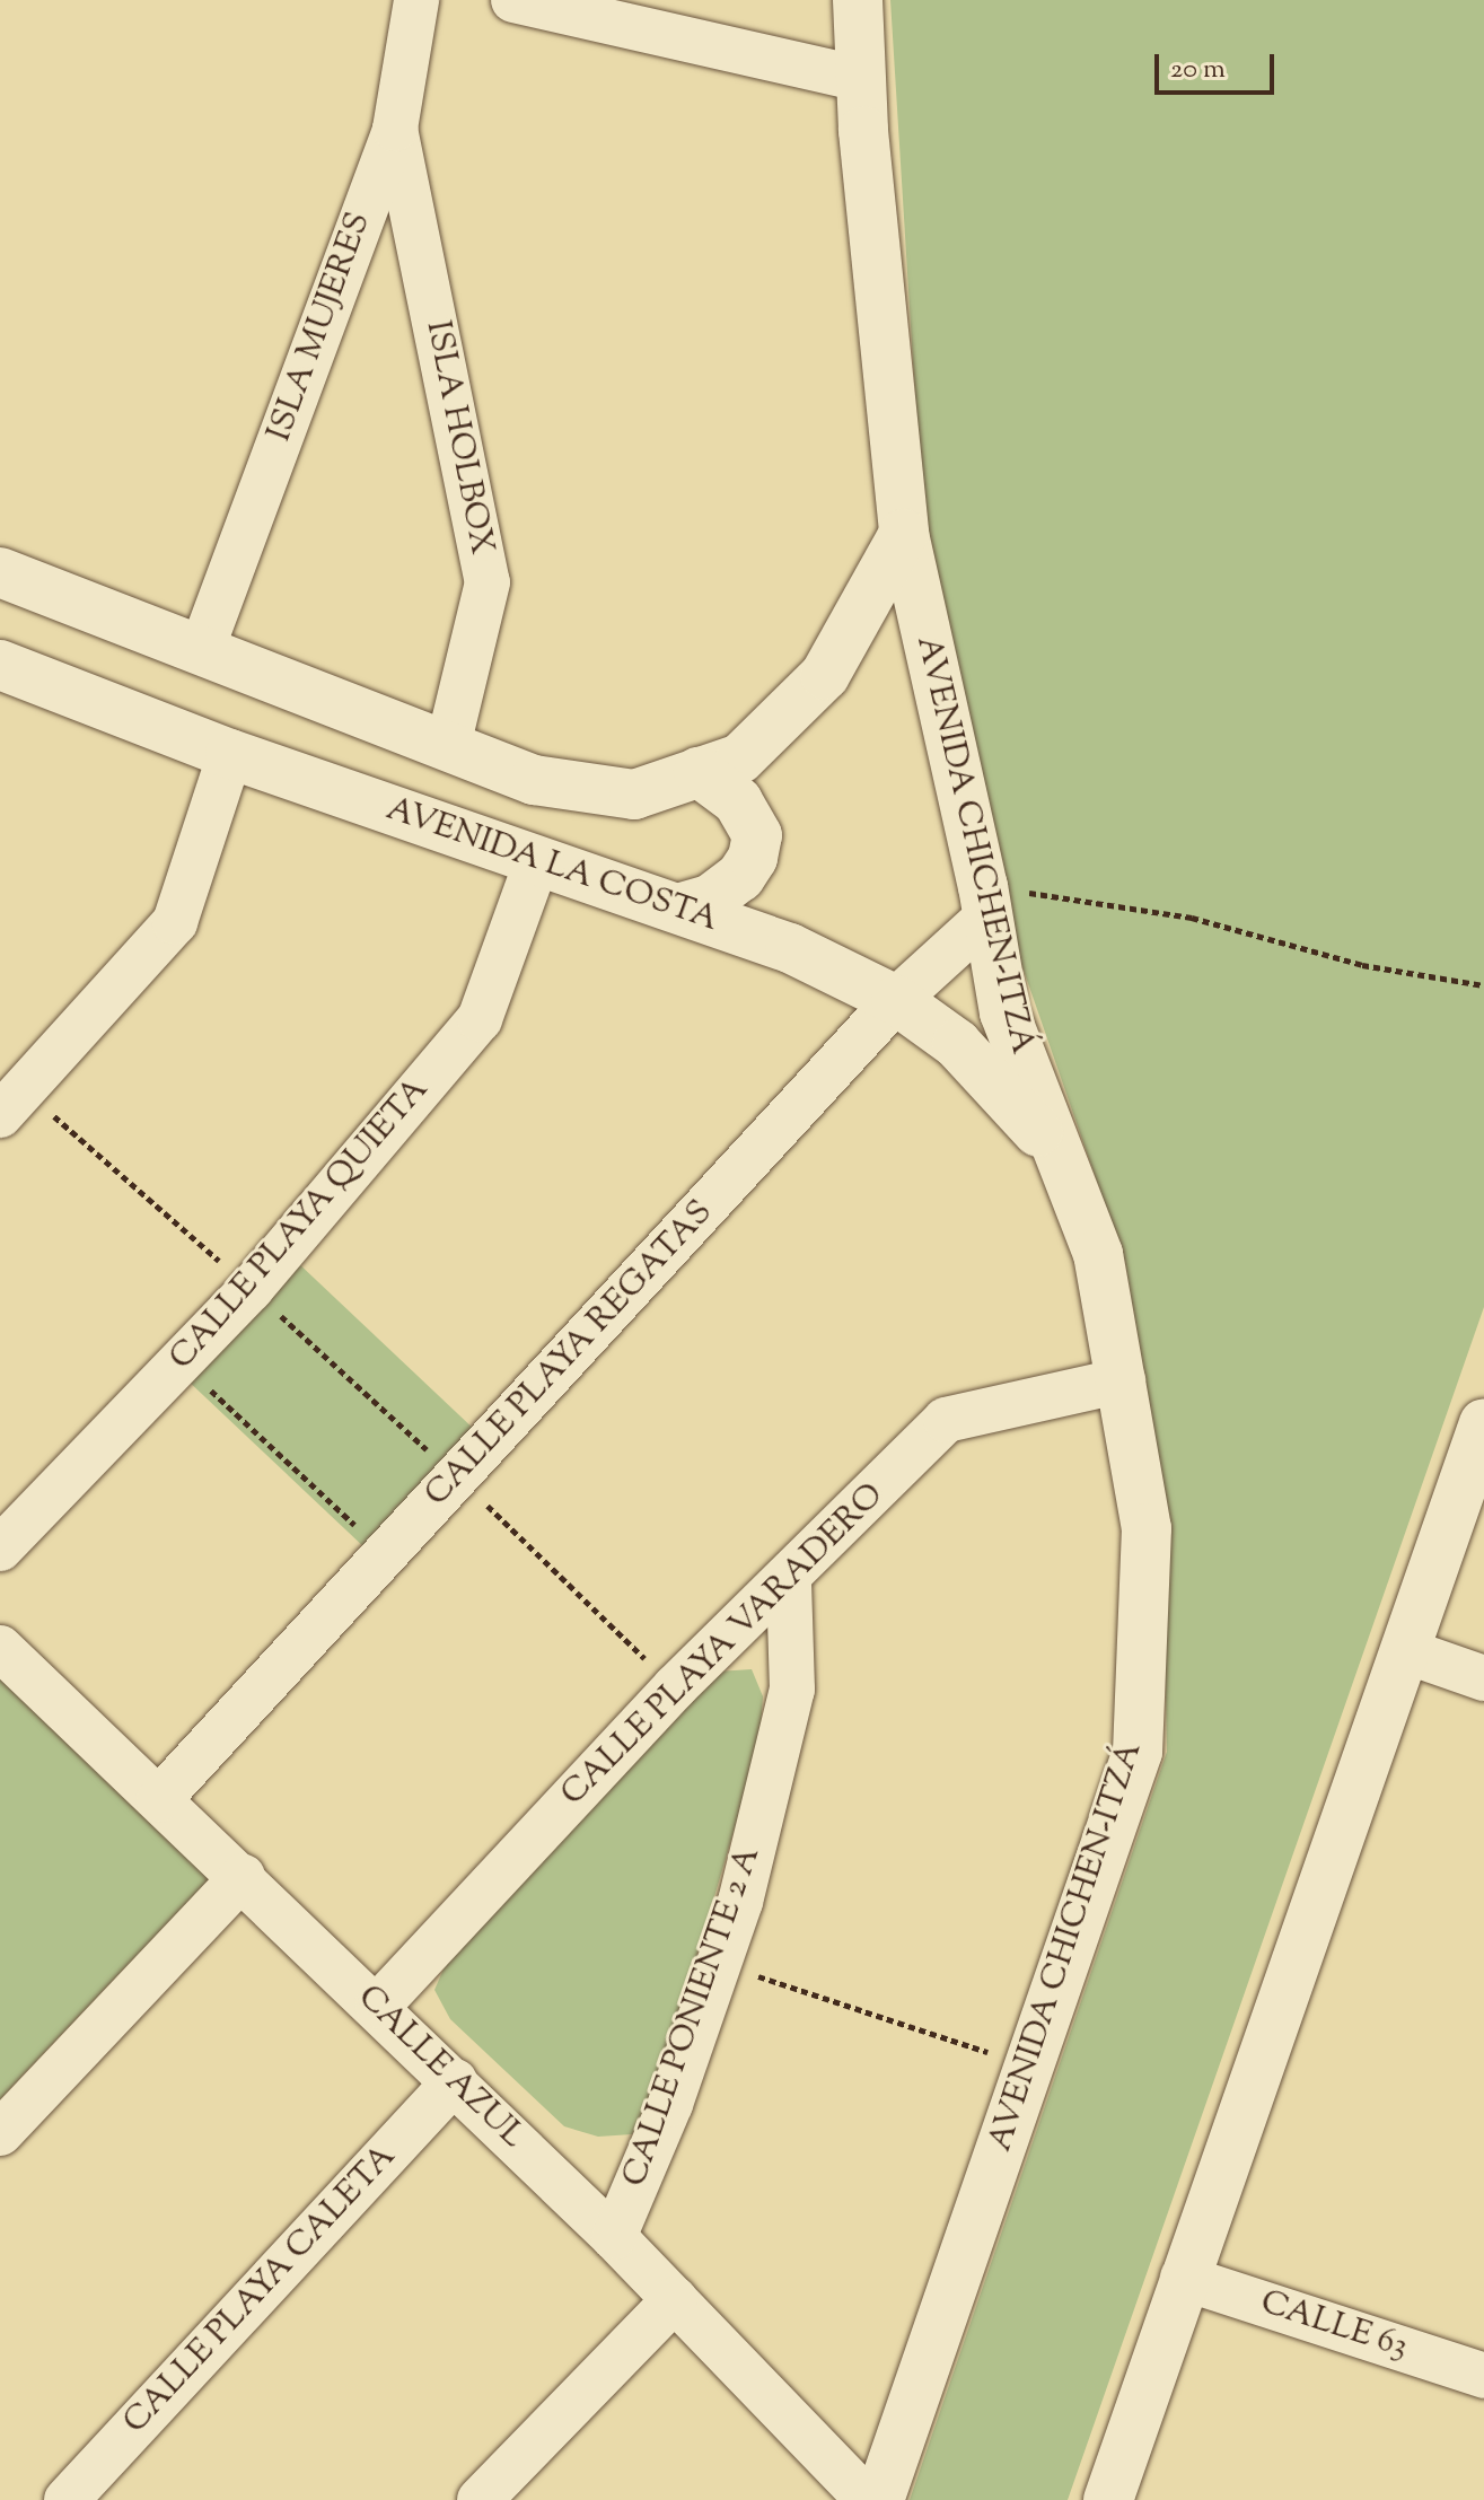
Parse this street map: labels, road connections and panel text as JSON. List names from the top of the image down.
{
  "streets": {
    "main road": ["AVENIDA CHICHEN-ITZÁ", "AVENIDA LA COSTA"],
    "street": [
      "ISLA MUJERES",
      "ISLA HOLBOX",
      "CALLE PLAYA QUIETA",
      "CALLE PLAYA REGATAS",
      "CALLE PLAYA VARADERO",
      "CALLE PONIENTE 2 A",
      "CALLE AZUL",
      "CALLE PLAYA CALETA",
      "CALLE 63"
    ]
  },
  "crossings": [
    ["ISLA MUJERES", "ISLA HOLBOX"],
    ["AVENIDA CHICHEN-ITZÁ", "AVENIDA LA COSTA"],
    ["AVENIDA CHICHEN-ITZÁ", "CALLE PLAYA REGATAS"],
    ["AVENIDA CHICHEN-ITZÁ", "CALLE PLAYA VARADERO"],
    ["AVENIDA LA COSTA", "CALLE PLAYA QUIETA"],
    ["AVENIDA LA COSTA", "CALLE PLAYA REGATAS"],
    ["CALLE PLAYA REGATAS", "CALLE AZUL"],
    ["CALLE PLAYA VARADERO", "CALLE PONIENTE 2 A"],
    ["CALLE PLAYA VARADERO", "CALLE AZUL"],
    ["CALLE PONIENTE 2 A", "CALLE AZUL"],
    ["CALLE AZUL", "CALLE PLAYA CALETA"]
  ],
  "scale_bar": "20 m"
}
